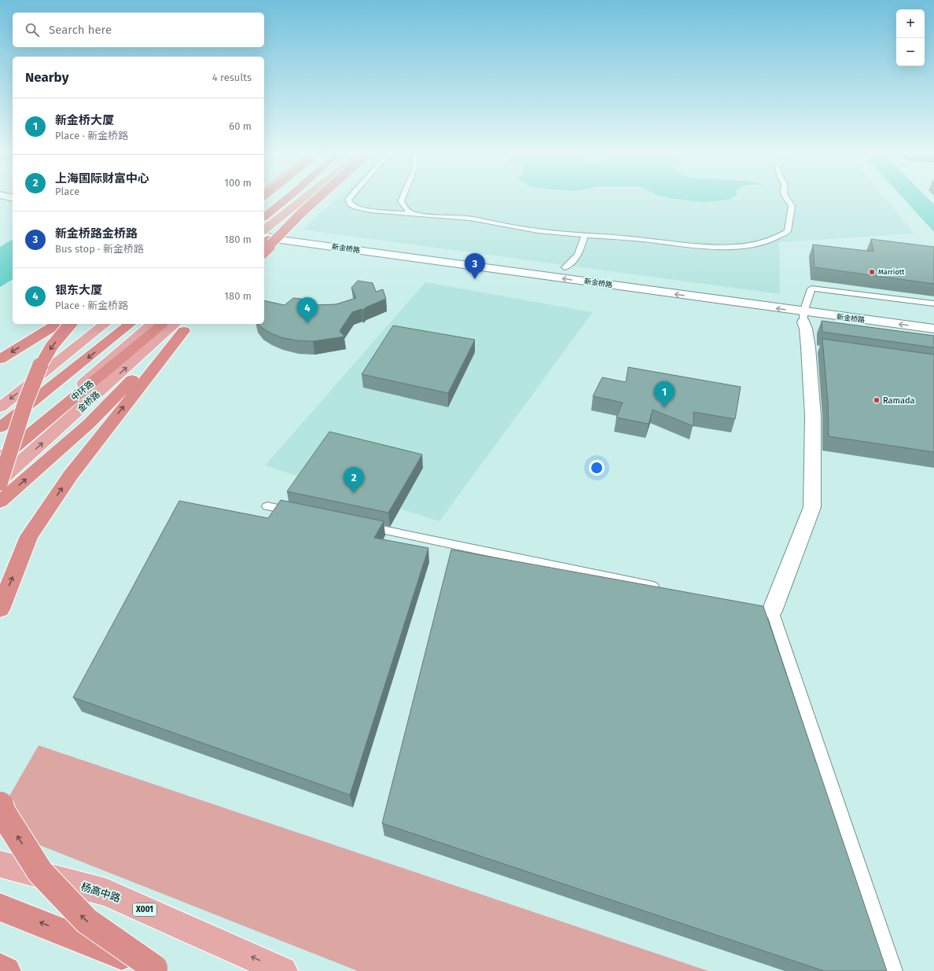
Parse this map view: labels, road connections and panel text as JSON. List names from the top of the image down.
{
  "streets": {
    "highway": ["中环路"],
    "main road": ["金桥路", "杨高中路", "X001"],
    "street": ["新金桥路"]
  },
  "one_way": ["杨高中路"],
  "places": ["Marriott", "Ramada"],
  "page": {
    "map_buttons": ["+", "−"],
    "search": "Search here",
    "heading": ["Nearby", "4 results"],
    "list": [
      {
        "mark": "1",
        "name": "新金桥大厦",
        "note": "Place · 新金桥路",
        "value": "60 m"
      },
      {
        "mark": "2",
        "name": "上海国际财富中心",
        "note": "Place",
        "value": "100 m"
      },
      {
        "mark": "3",
        "name": "新金桥路金桥路",
        "note": "Bus stop · 新金桥路",
        "value": "180 m"
      },
      {
        "mark": "4",
        "name": "银东大厦",
        "note": "Place · 新金桥路",
        "value": "180 m"
      }
    ],
    "pins": [
      "3",
      "4",
      "1",
      "2"
    ]
  }
}
